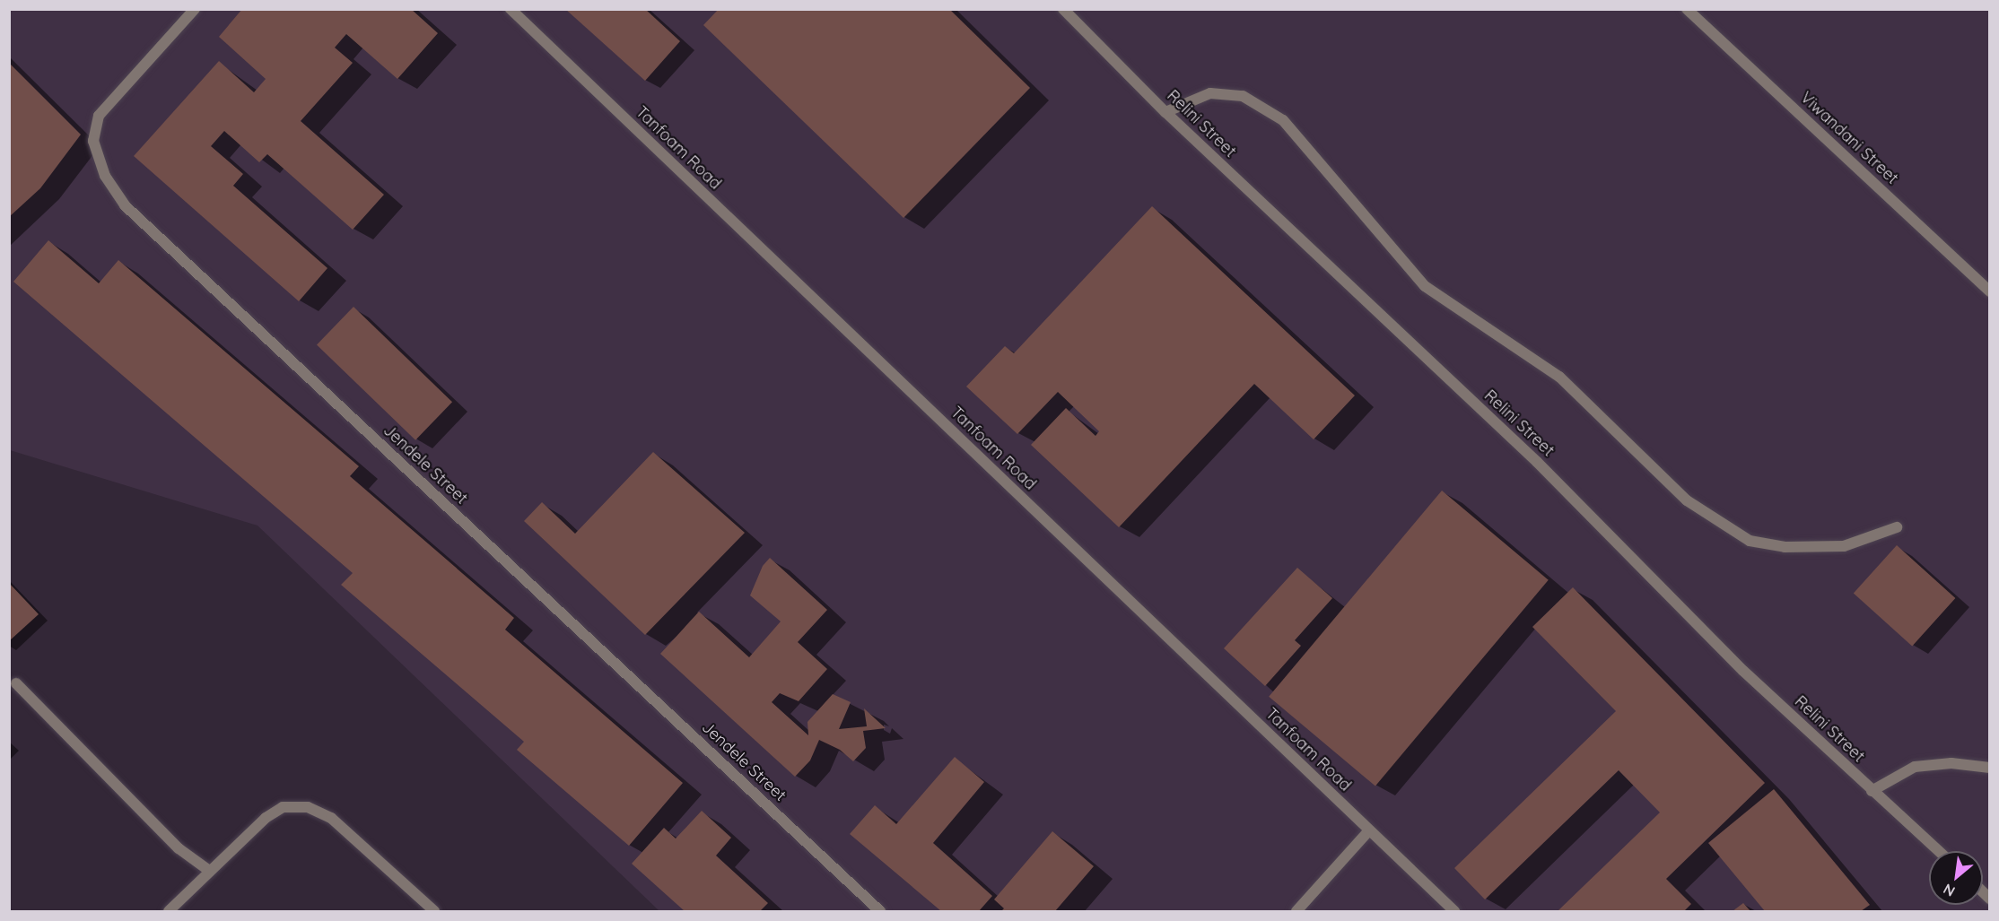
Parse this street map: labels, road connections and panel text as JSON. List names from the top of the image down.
{
  "streets": {
    "street": [
      "Relini Street",
      "Viwandani Street",
      "Tanfoam Road",
      "Jendele Street"
    ]
  },
  "north": "bottom left"
}
